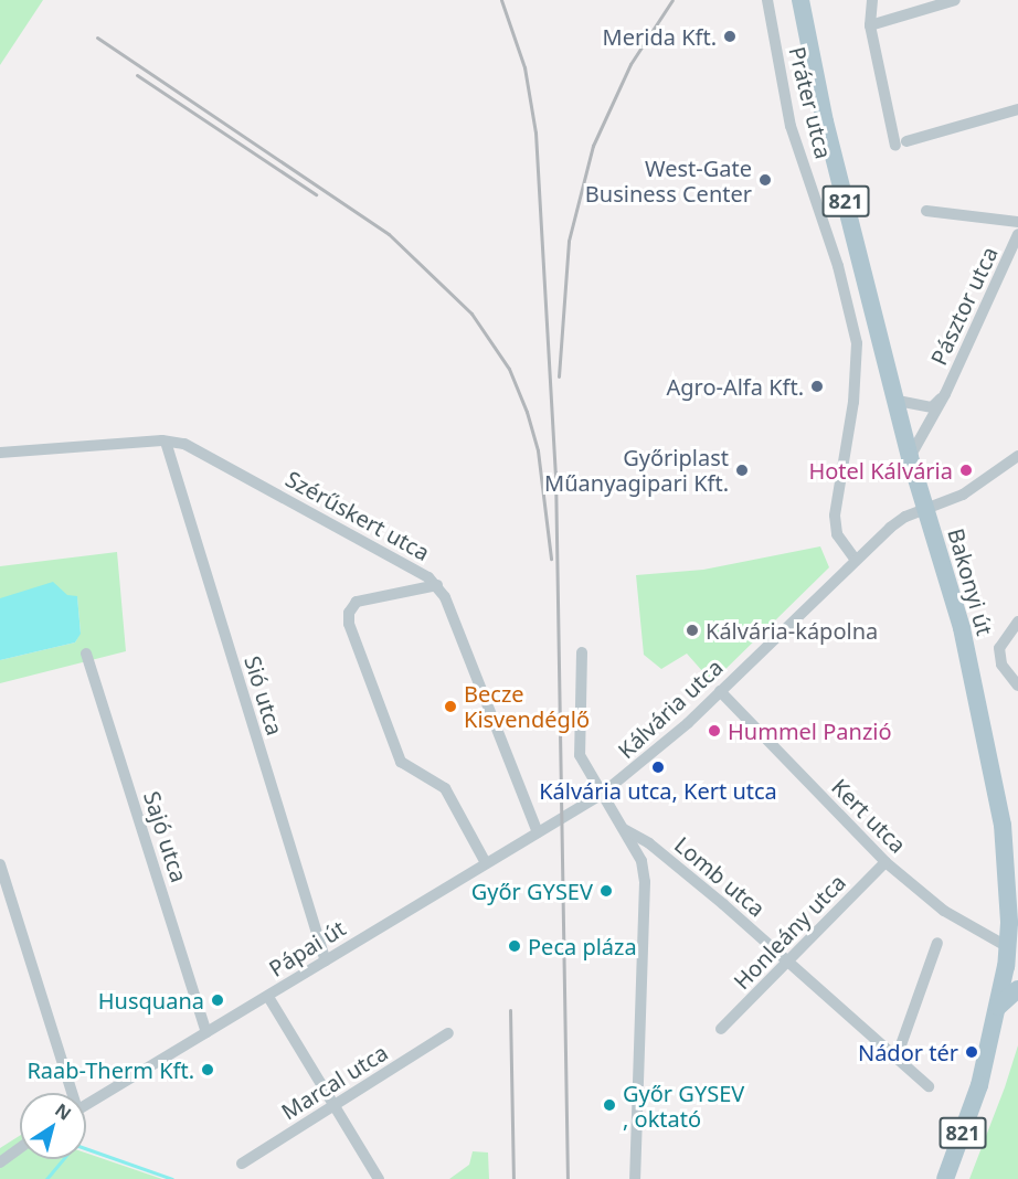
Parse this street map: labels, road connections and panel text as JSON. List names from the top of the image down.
{
  "streets": {
    "main road": ["821", "Bakonyi út"],
    "street": [
      "Práter utca",
      "Pásztor utca",
      "Szérűskert utca",
      "Sió utca",
      "Kálvária utca",
      "Kert utca",
      "Sajó utca",
      "Lomb utca",
      "Honleány utca",
      "Pápai út",
      "Marcal utca"
    ]
  },
  "crossings": [
    ["Práter utca", "Kálvária utca"],
    ["Pásztor utca", "Bakonyi út"],
    ["Szérűskert utca", "Sió utca"],
    ["Szérűskert utca", "Pápai út"],
    ["Bakonyi út", "Kálvária utca"],
    ["Bakonyi út", "Kert utca"],
    ["Sió utca", "Pápai út"],
    ["Kálvária utca", "Kert utca"],
    ["Kálvária utca", "Pápai út"],
    ["Kert utca", "Honleány utca"],
    ["Sajó utca", "Pápai út"],
    ["Lomb utca", "Honleány utca"]
  ],
  "places": [
    "Merida Kft.",
    "West-Gate Business Center",
    "Agro-Alfa Kft.",
    "Győriplast Műanyagipari Kft.",
    "Hotel Kálvária",
    "Kálvária-kápolna",
    "Becze Kisvendéglő",
    "Hummel Panzió",
    "Kálvária utca, Kert utca",
    "Győr GYSEV",
    "Peca pláza",
    "Husquana",
    "Nádor tér",
    "Raab-Therm Kft.",
    "Győr GYSEV , oktató"
  ],
  "north": "top right"
}
